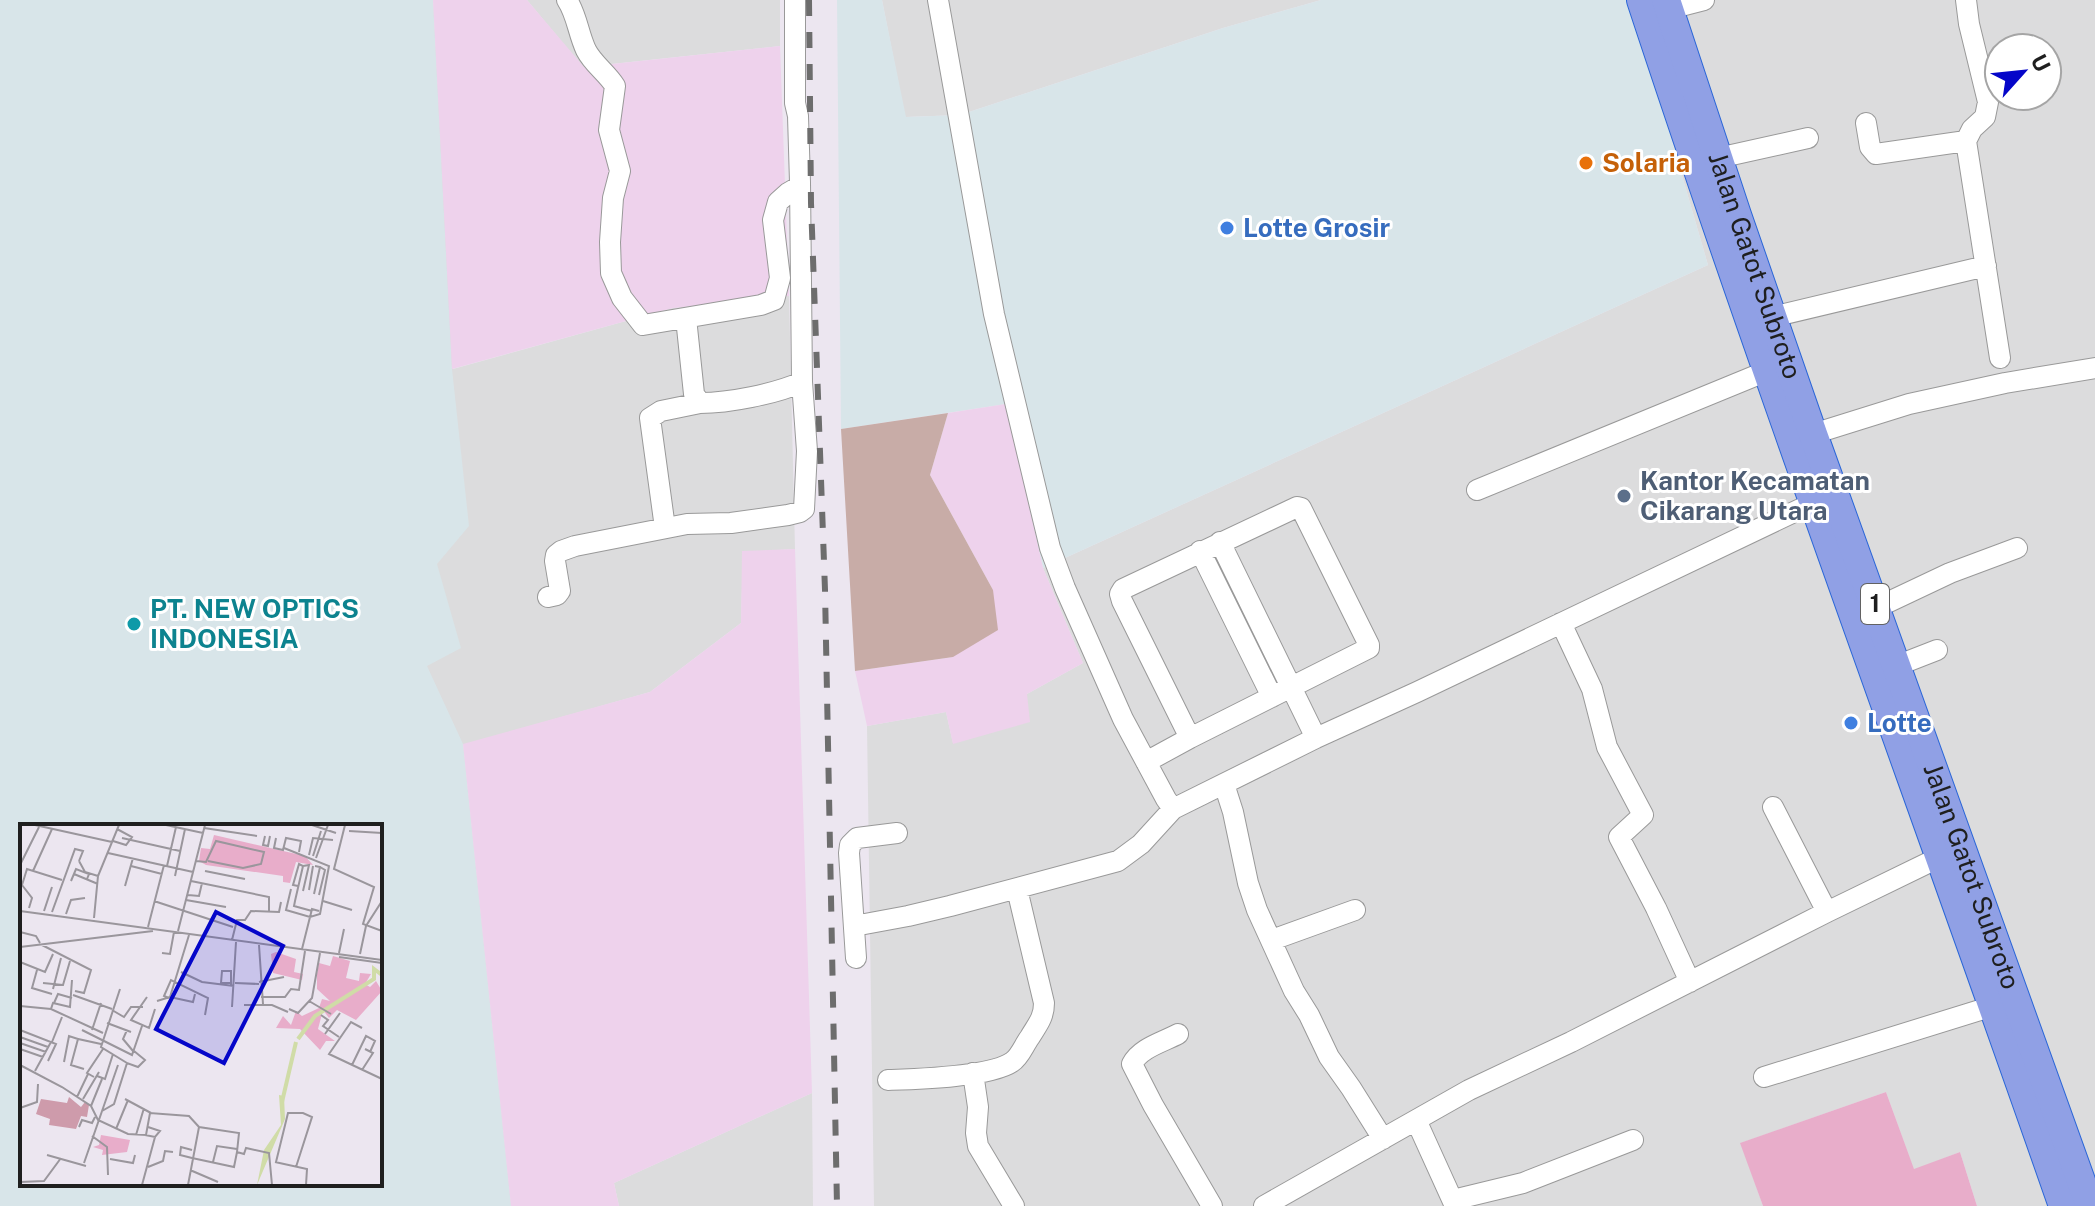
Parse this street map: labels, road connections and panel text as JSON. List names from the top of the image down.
{
  "streets": {
    "highway": ["Jalan Gatot Subroto", "1"]
  },
  "places": [
    "Solaria",
    "Lotte Grosir",
    "Kantor Kecamatan Cikarang Utara",
    "PT. NEW OPTICS INDONESIA",
    "Lotte"
  ],
  "north": "top right"
}
